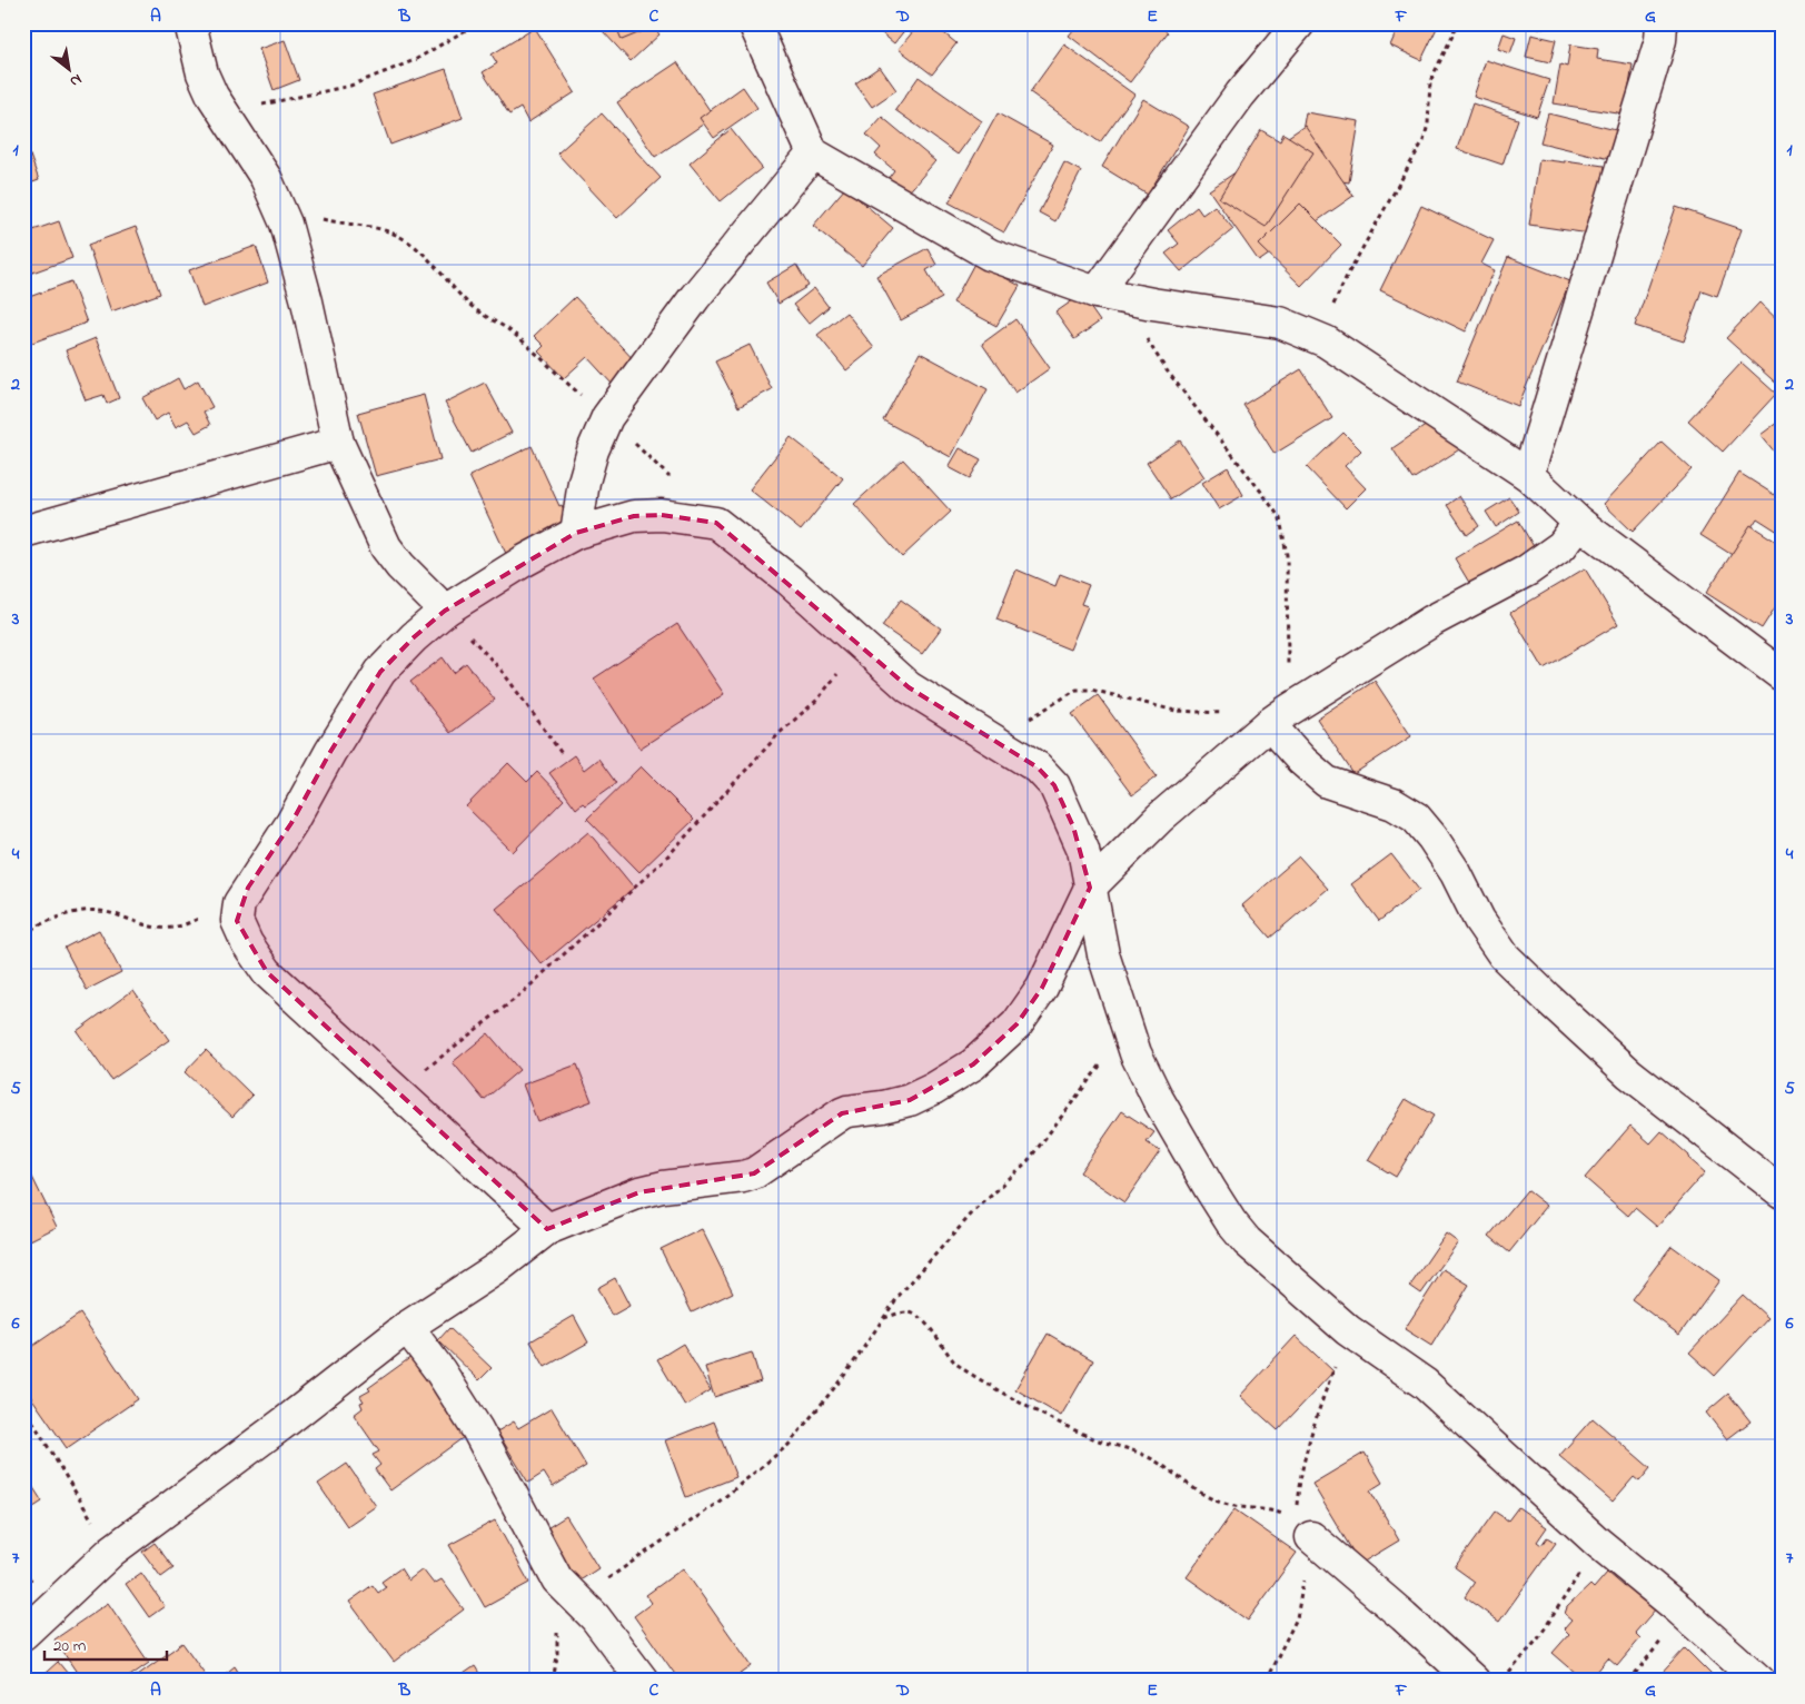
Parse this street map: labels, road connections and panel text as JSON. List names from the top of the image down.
{
  "scale_bar": "20 m",
  "north": "bottom right",
  "grid": {
    "columns": [
      "A",
      "B",
      "C",
      "D",
      "E",
      "F",
      "G"
    ],
    "rows": [
      "1",
      "2",
      "3",
      "4",
      "5",
      "6",
      "7"
    ]
  }
}
